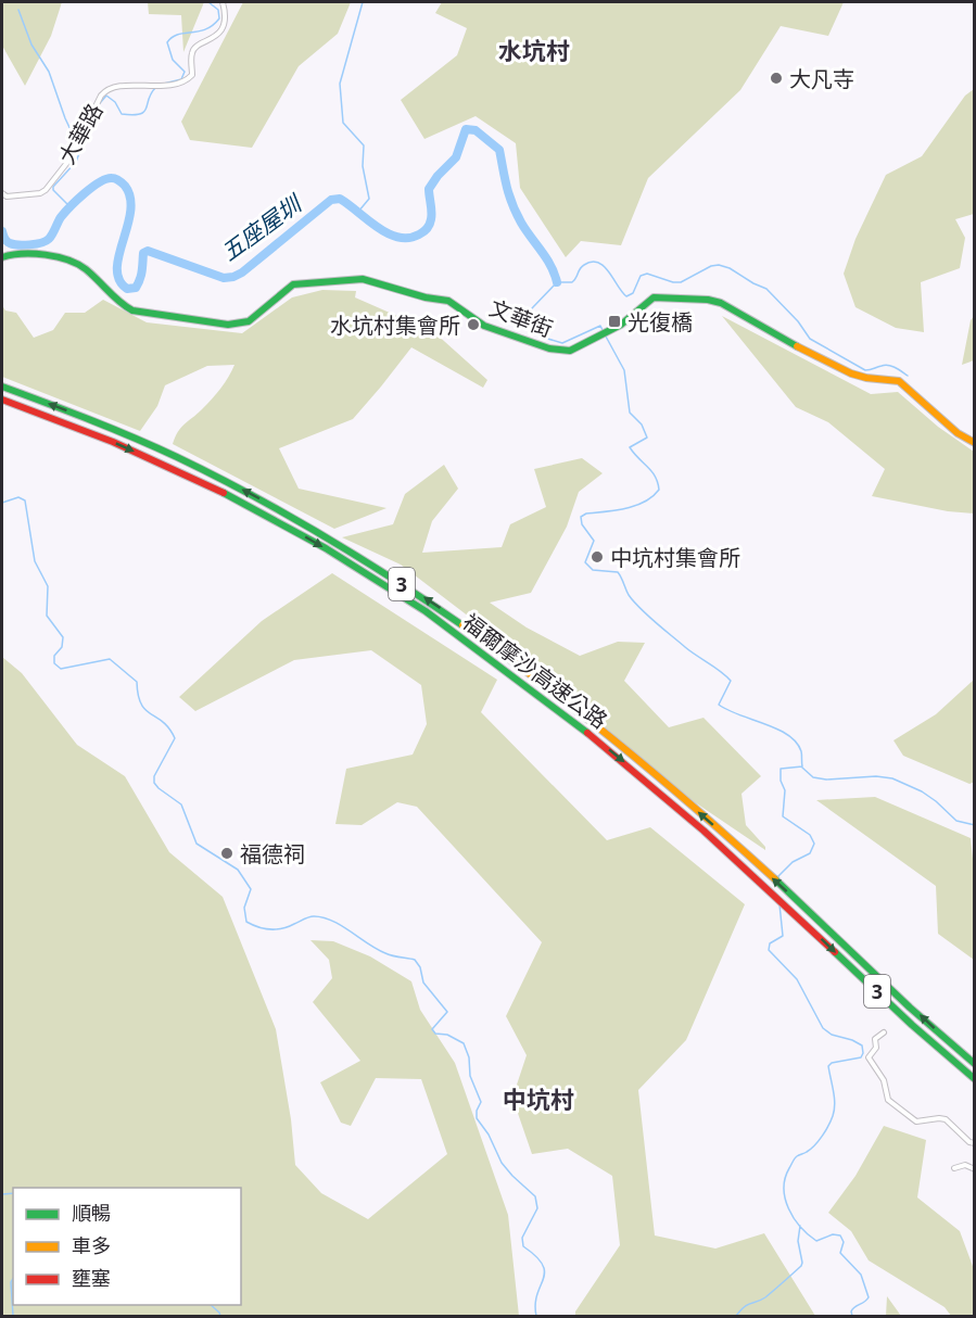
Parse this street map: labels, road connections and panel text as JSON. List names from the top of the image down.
{
  "streets": {
    "main road": ["文華街", "3", "福爾摩沙高速公路"],
    "street": ["大華路"]
  },
  "districts": ["水坑村", "中坑村"],
  "water": ["五座屋圳"],
  "places": {
    "other": [
      "大凡寺",
      "水坑村集會所",
      "中坑村集會所",
      "福德祠"
    ],
    "transit": ["光復橋"]
  },
  "legend": ["順暢", "車多", "壅塞"]
}
